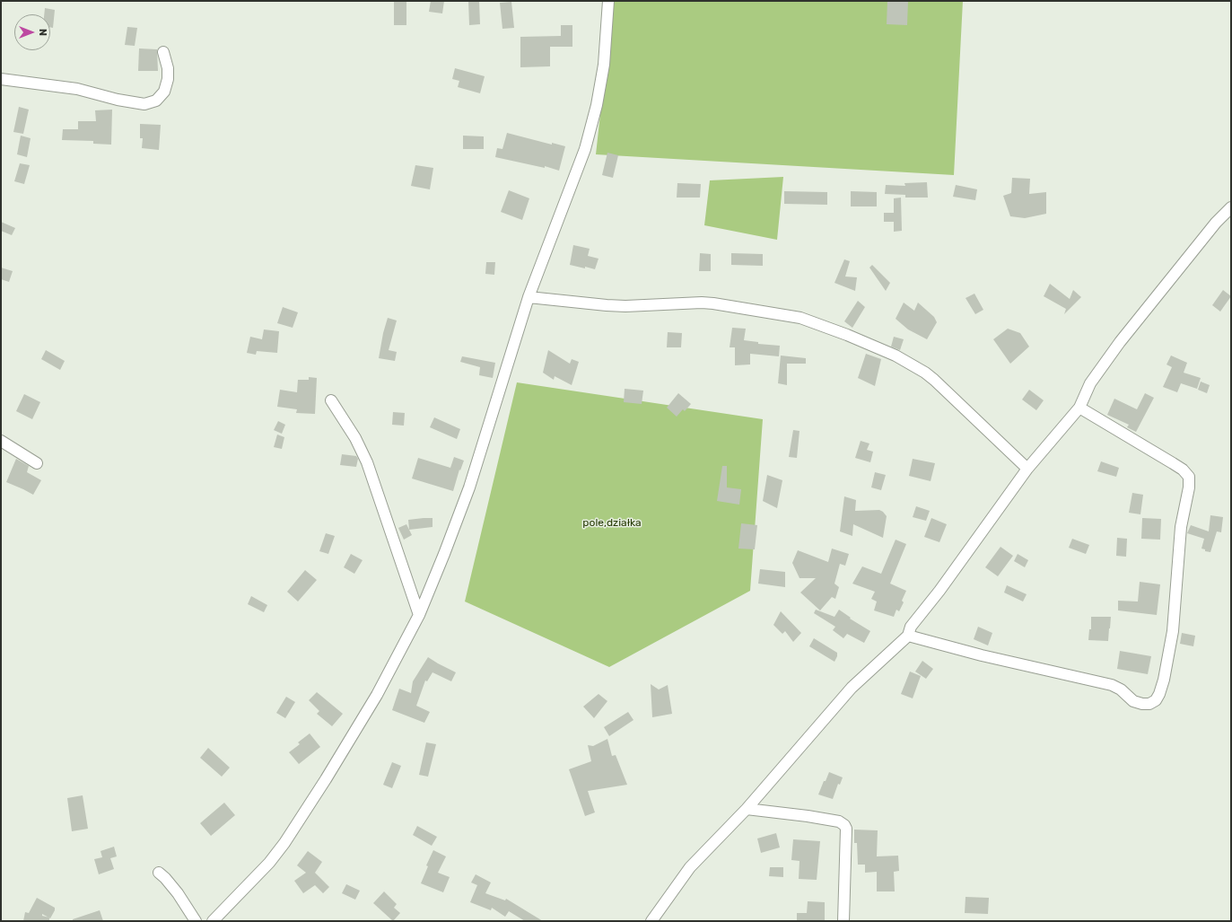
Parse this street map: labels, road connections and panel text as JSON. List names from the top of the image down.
{
  "parks": ["pole,działka"],
  "north": "right"
}
